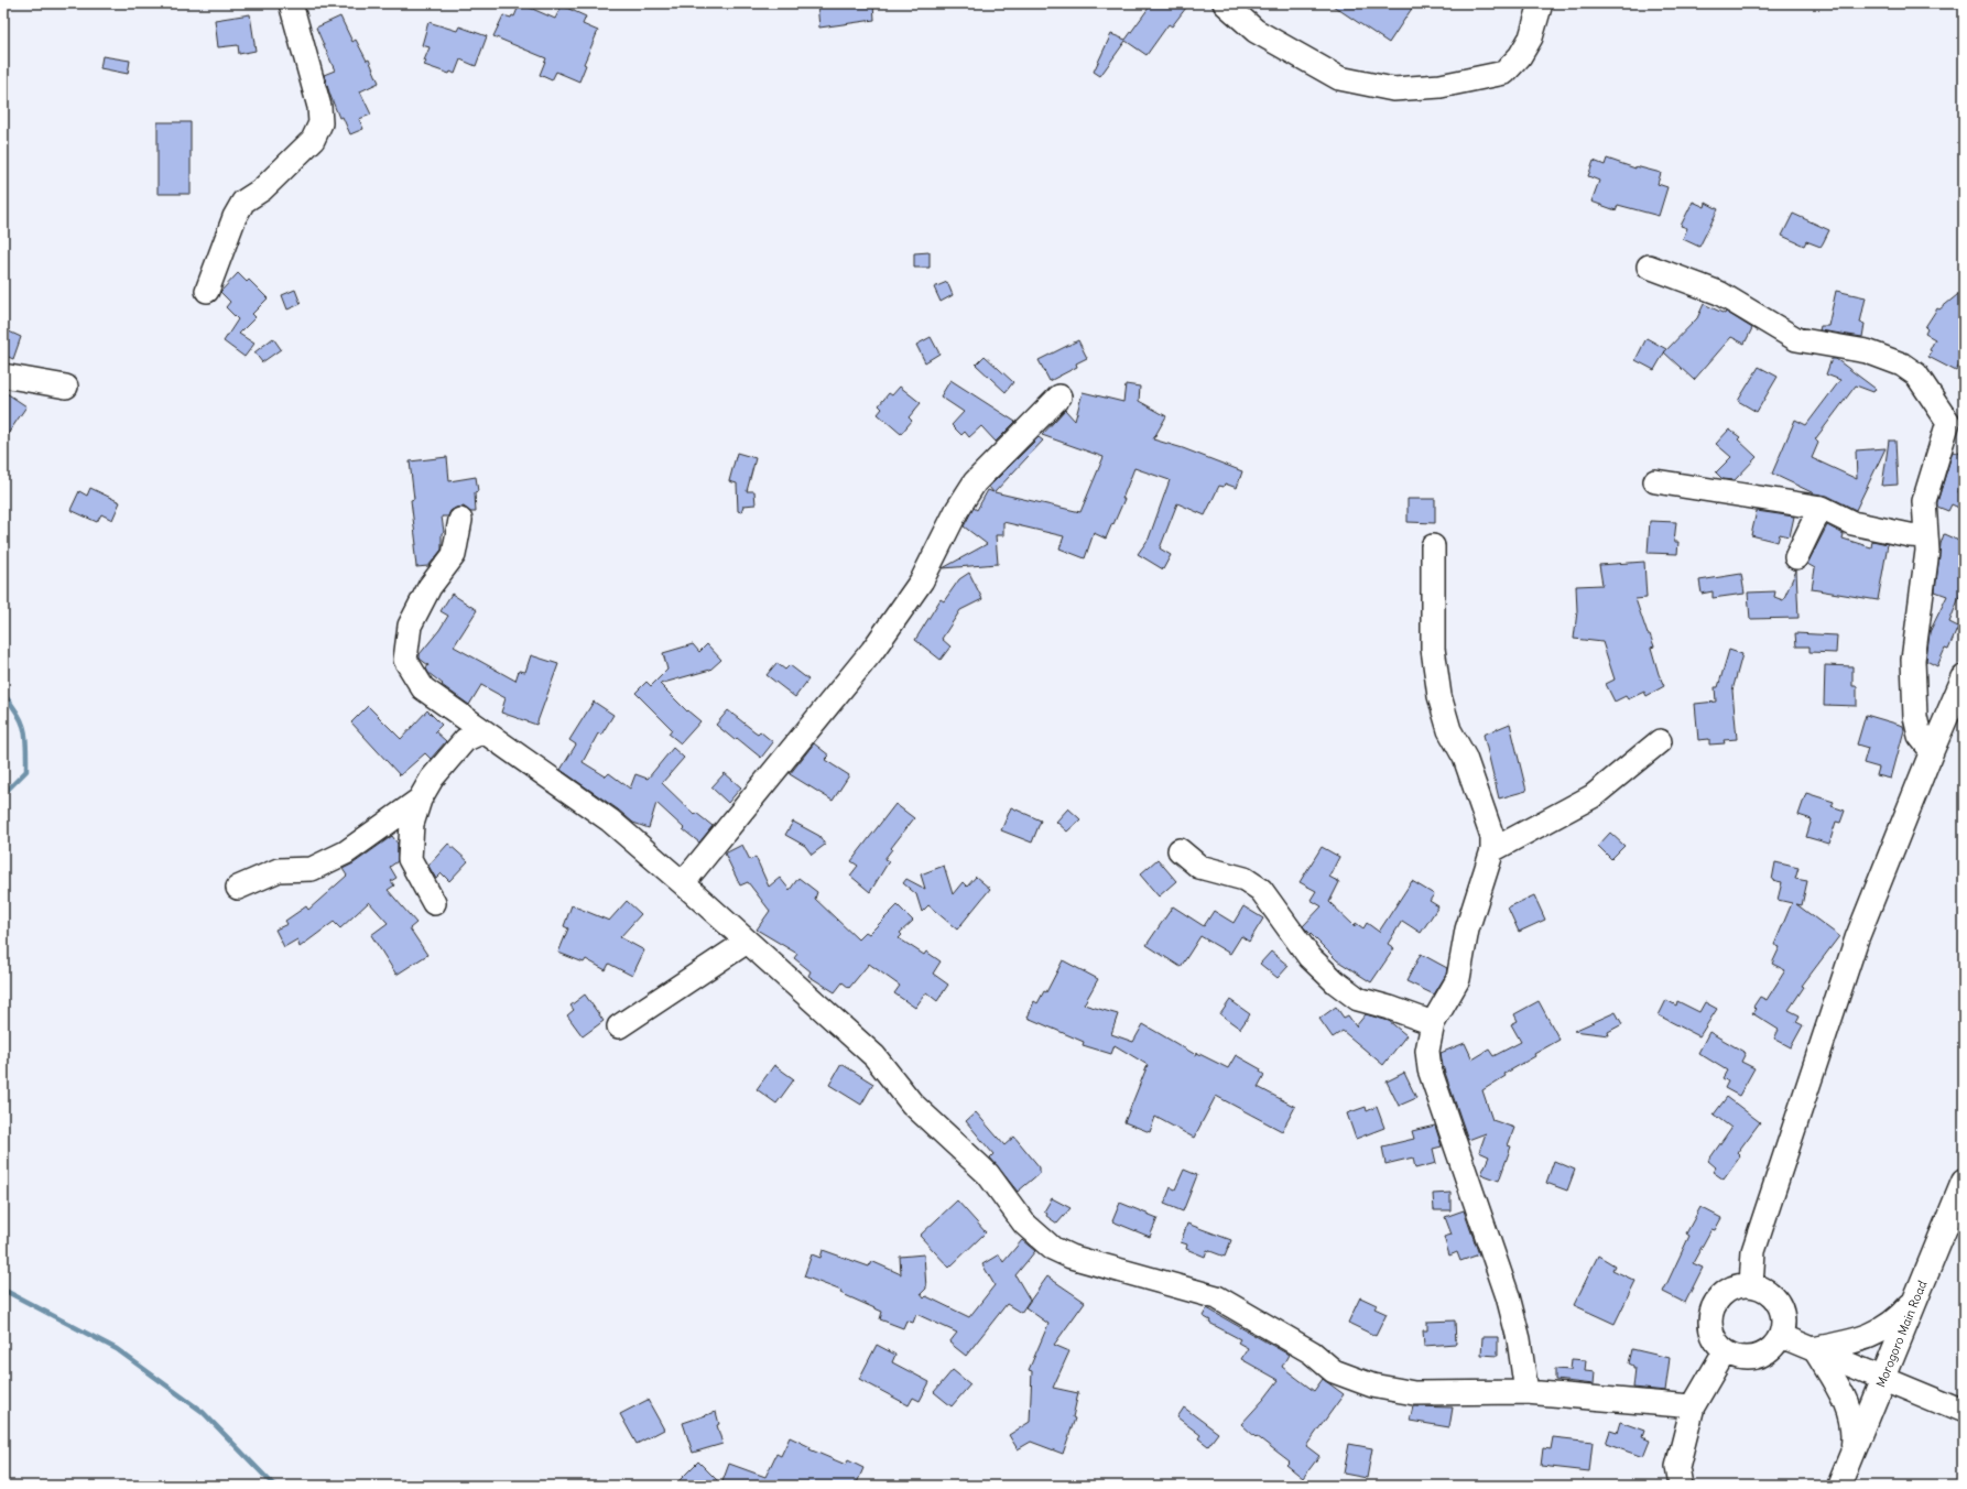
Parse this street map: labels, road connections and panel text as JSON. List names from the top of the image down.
{
  "streets": {
    "highway": ["Morogoro Main Road"]
  }
}
